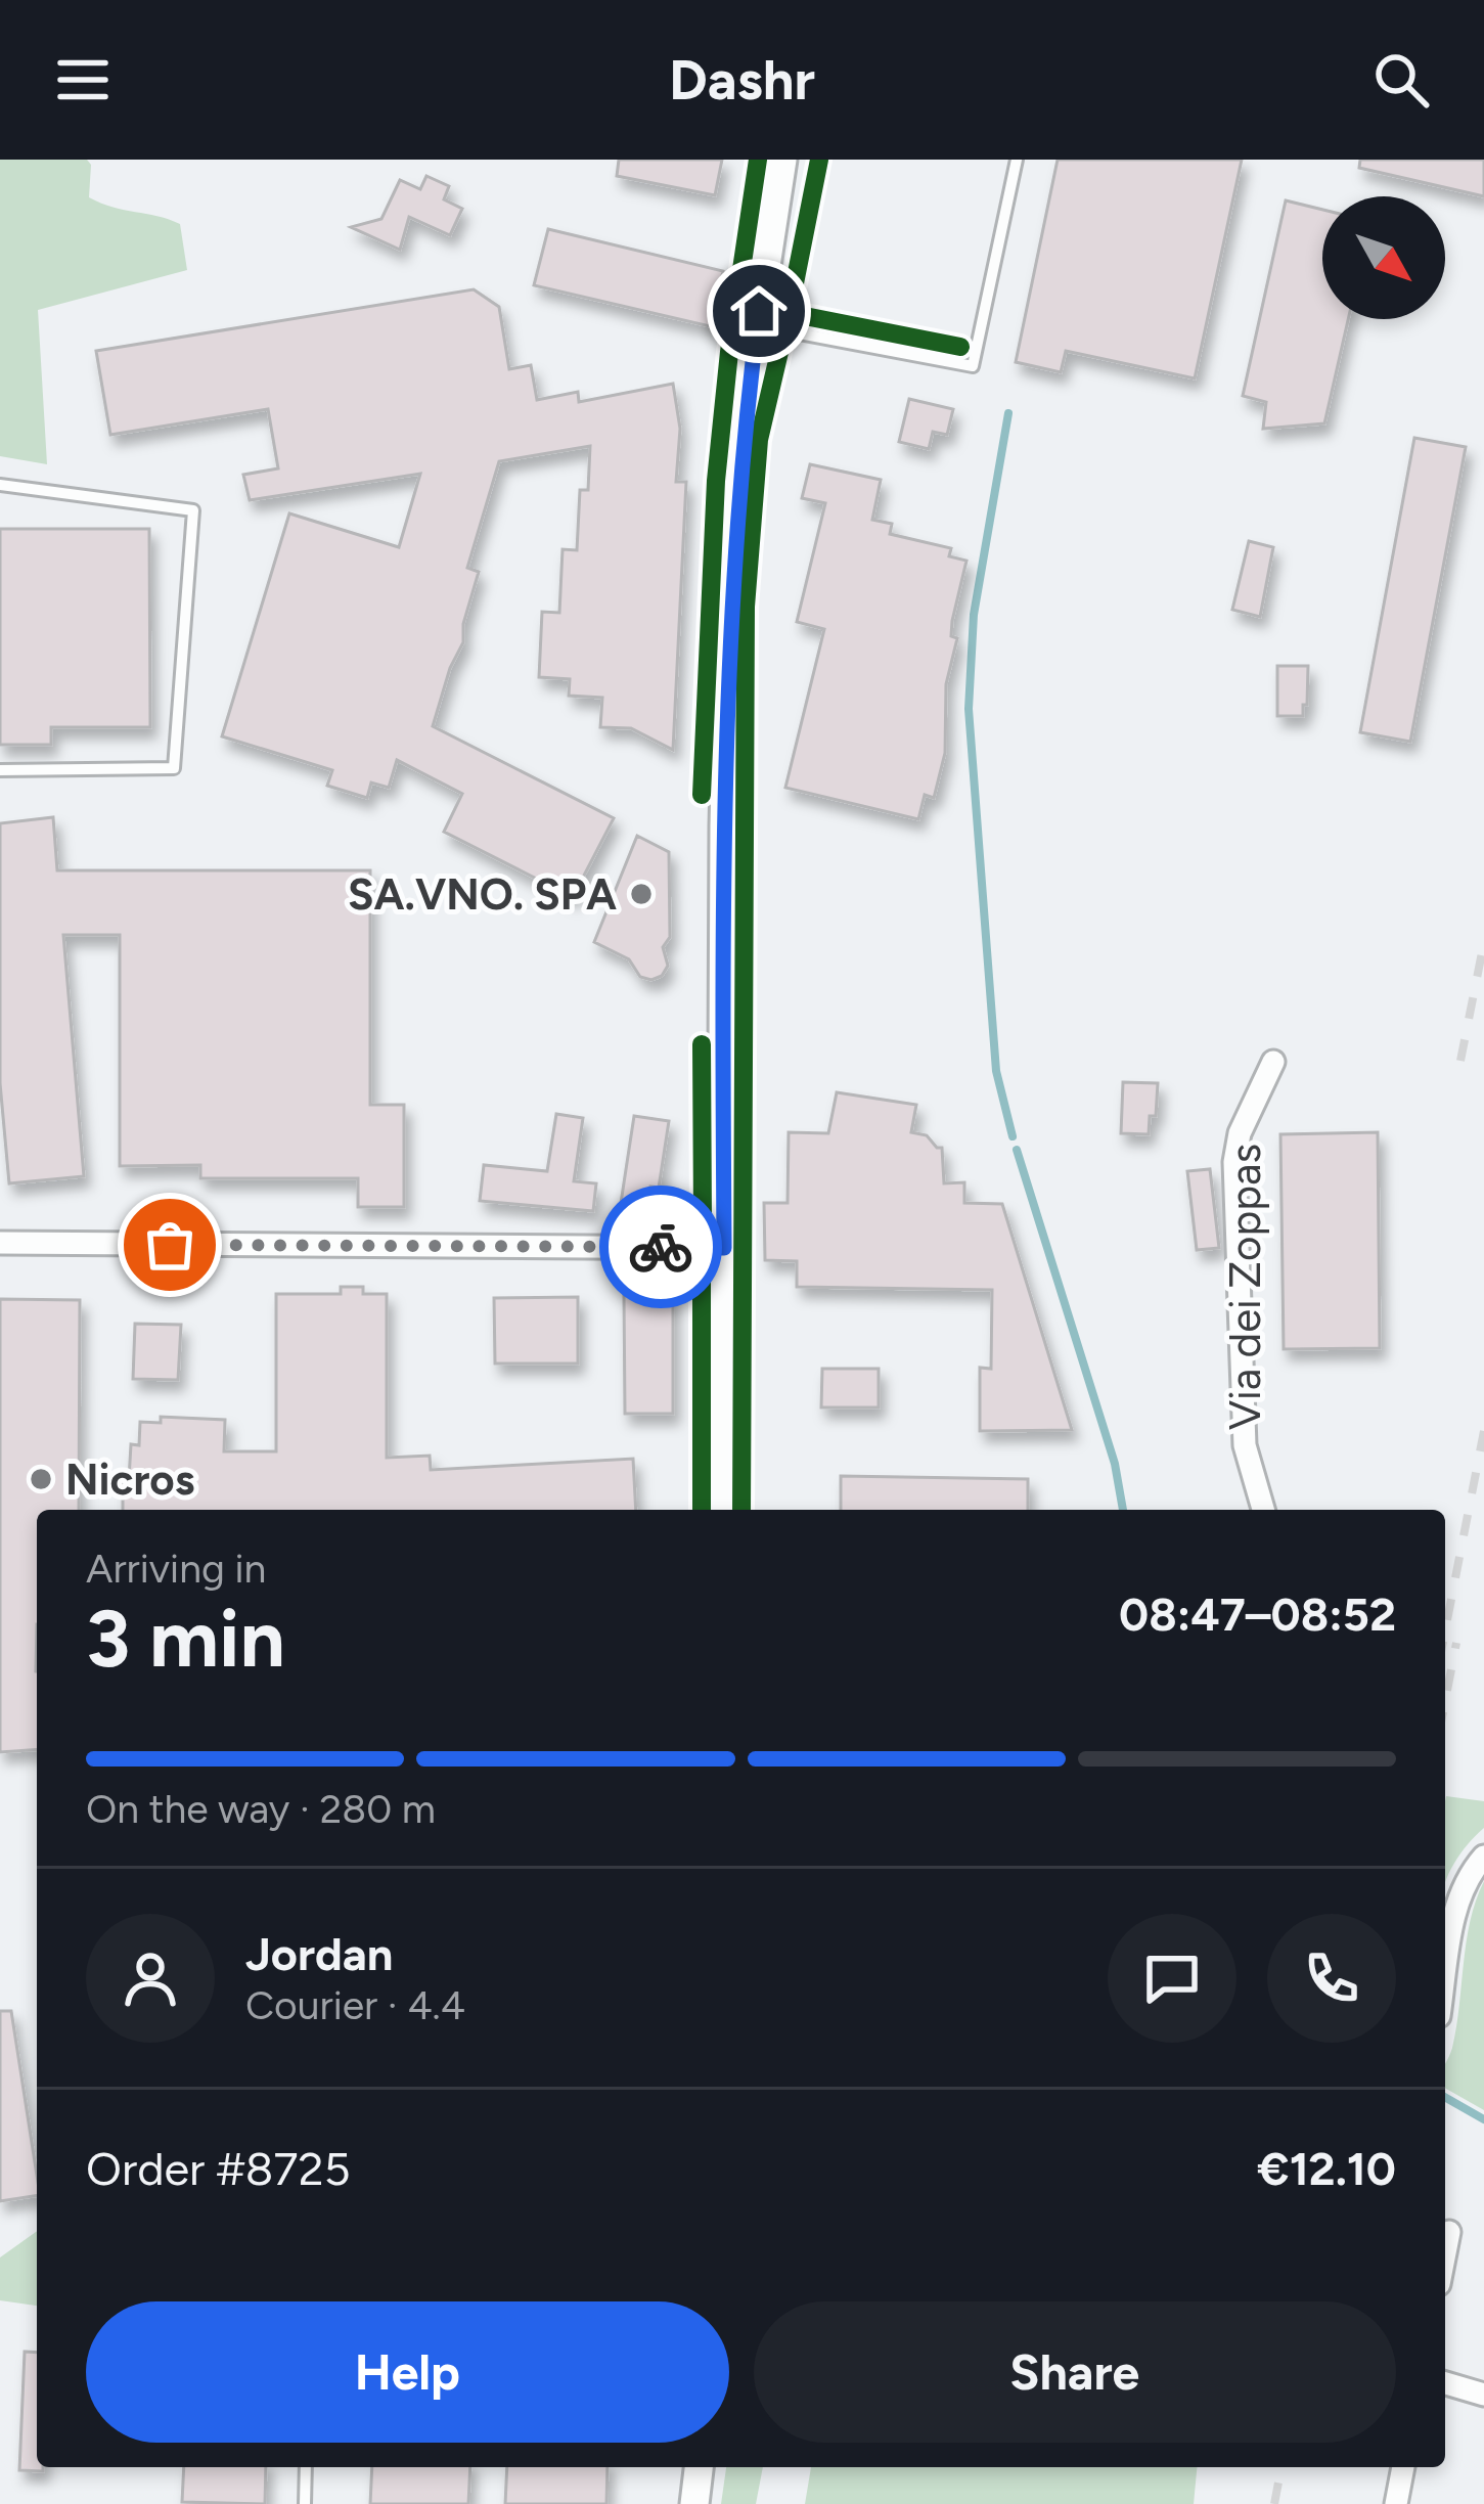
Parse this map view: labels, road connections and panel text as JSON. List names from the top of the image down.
{
  "streets": {
    "street": ["Via dei Zoppas"]
  },
  "places": ["SA.VNO. SPA", "Nicros"],
  "north": "bottom right",
  "page": {
    "header": "Dashr",
    "heading": ["3 min", "Arriving in", "08:47–08:52"],
    "panel": [
      "Jordan",
      "Courier · 4.4",
      "Order #8725",
      "€12.10"
    ],
    "bar": "On the way · 280 m",
    "buttons": ["Help", "Share"]
  }
}
